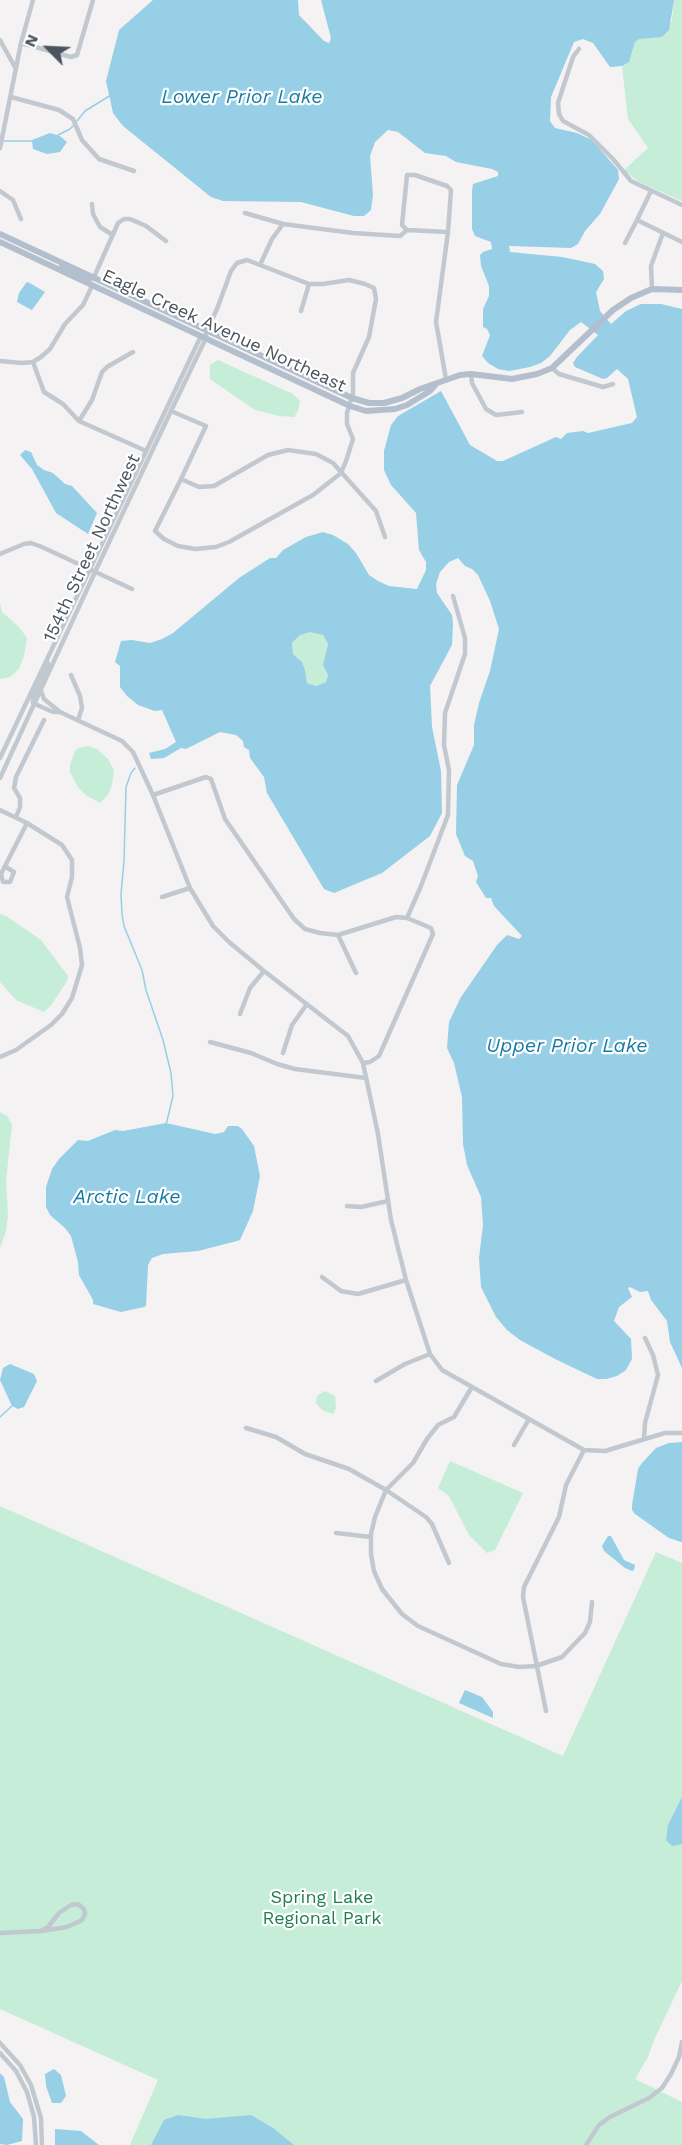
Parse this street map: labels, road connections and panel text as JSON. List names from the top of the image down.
{
  "streets": {
    "main road": ["Eagle Creek Avenue Northeast"],
    "street": ["154th Street Northwest"]
  },
  "crossings": [
    ["Eagle Creek Avenue Northeast", "154th Street Northwest"]
  ],
  "water": ["Lower Prior Lake", "Upper Prior Lake", "Arctic Lake"],
  "parks": ["Spring Lake Regional Park"],
  "north": "top left"
}
